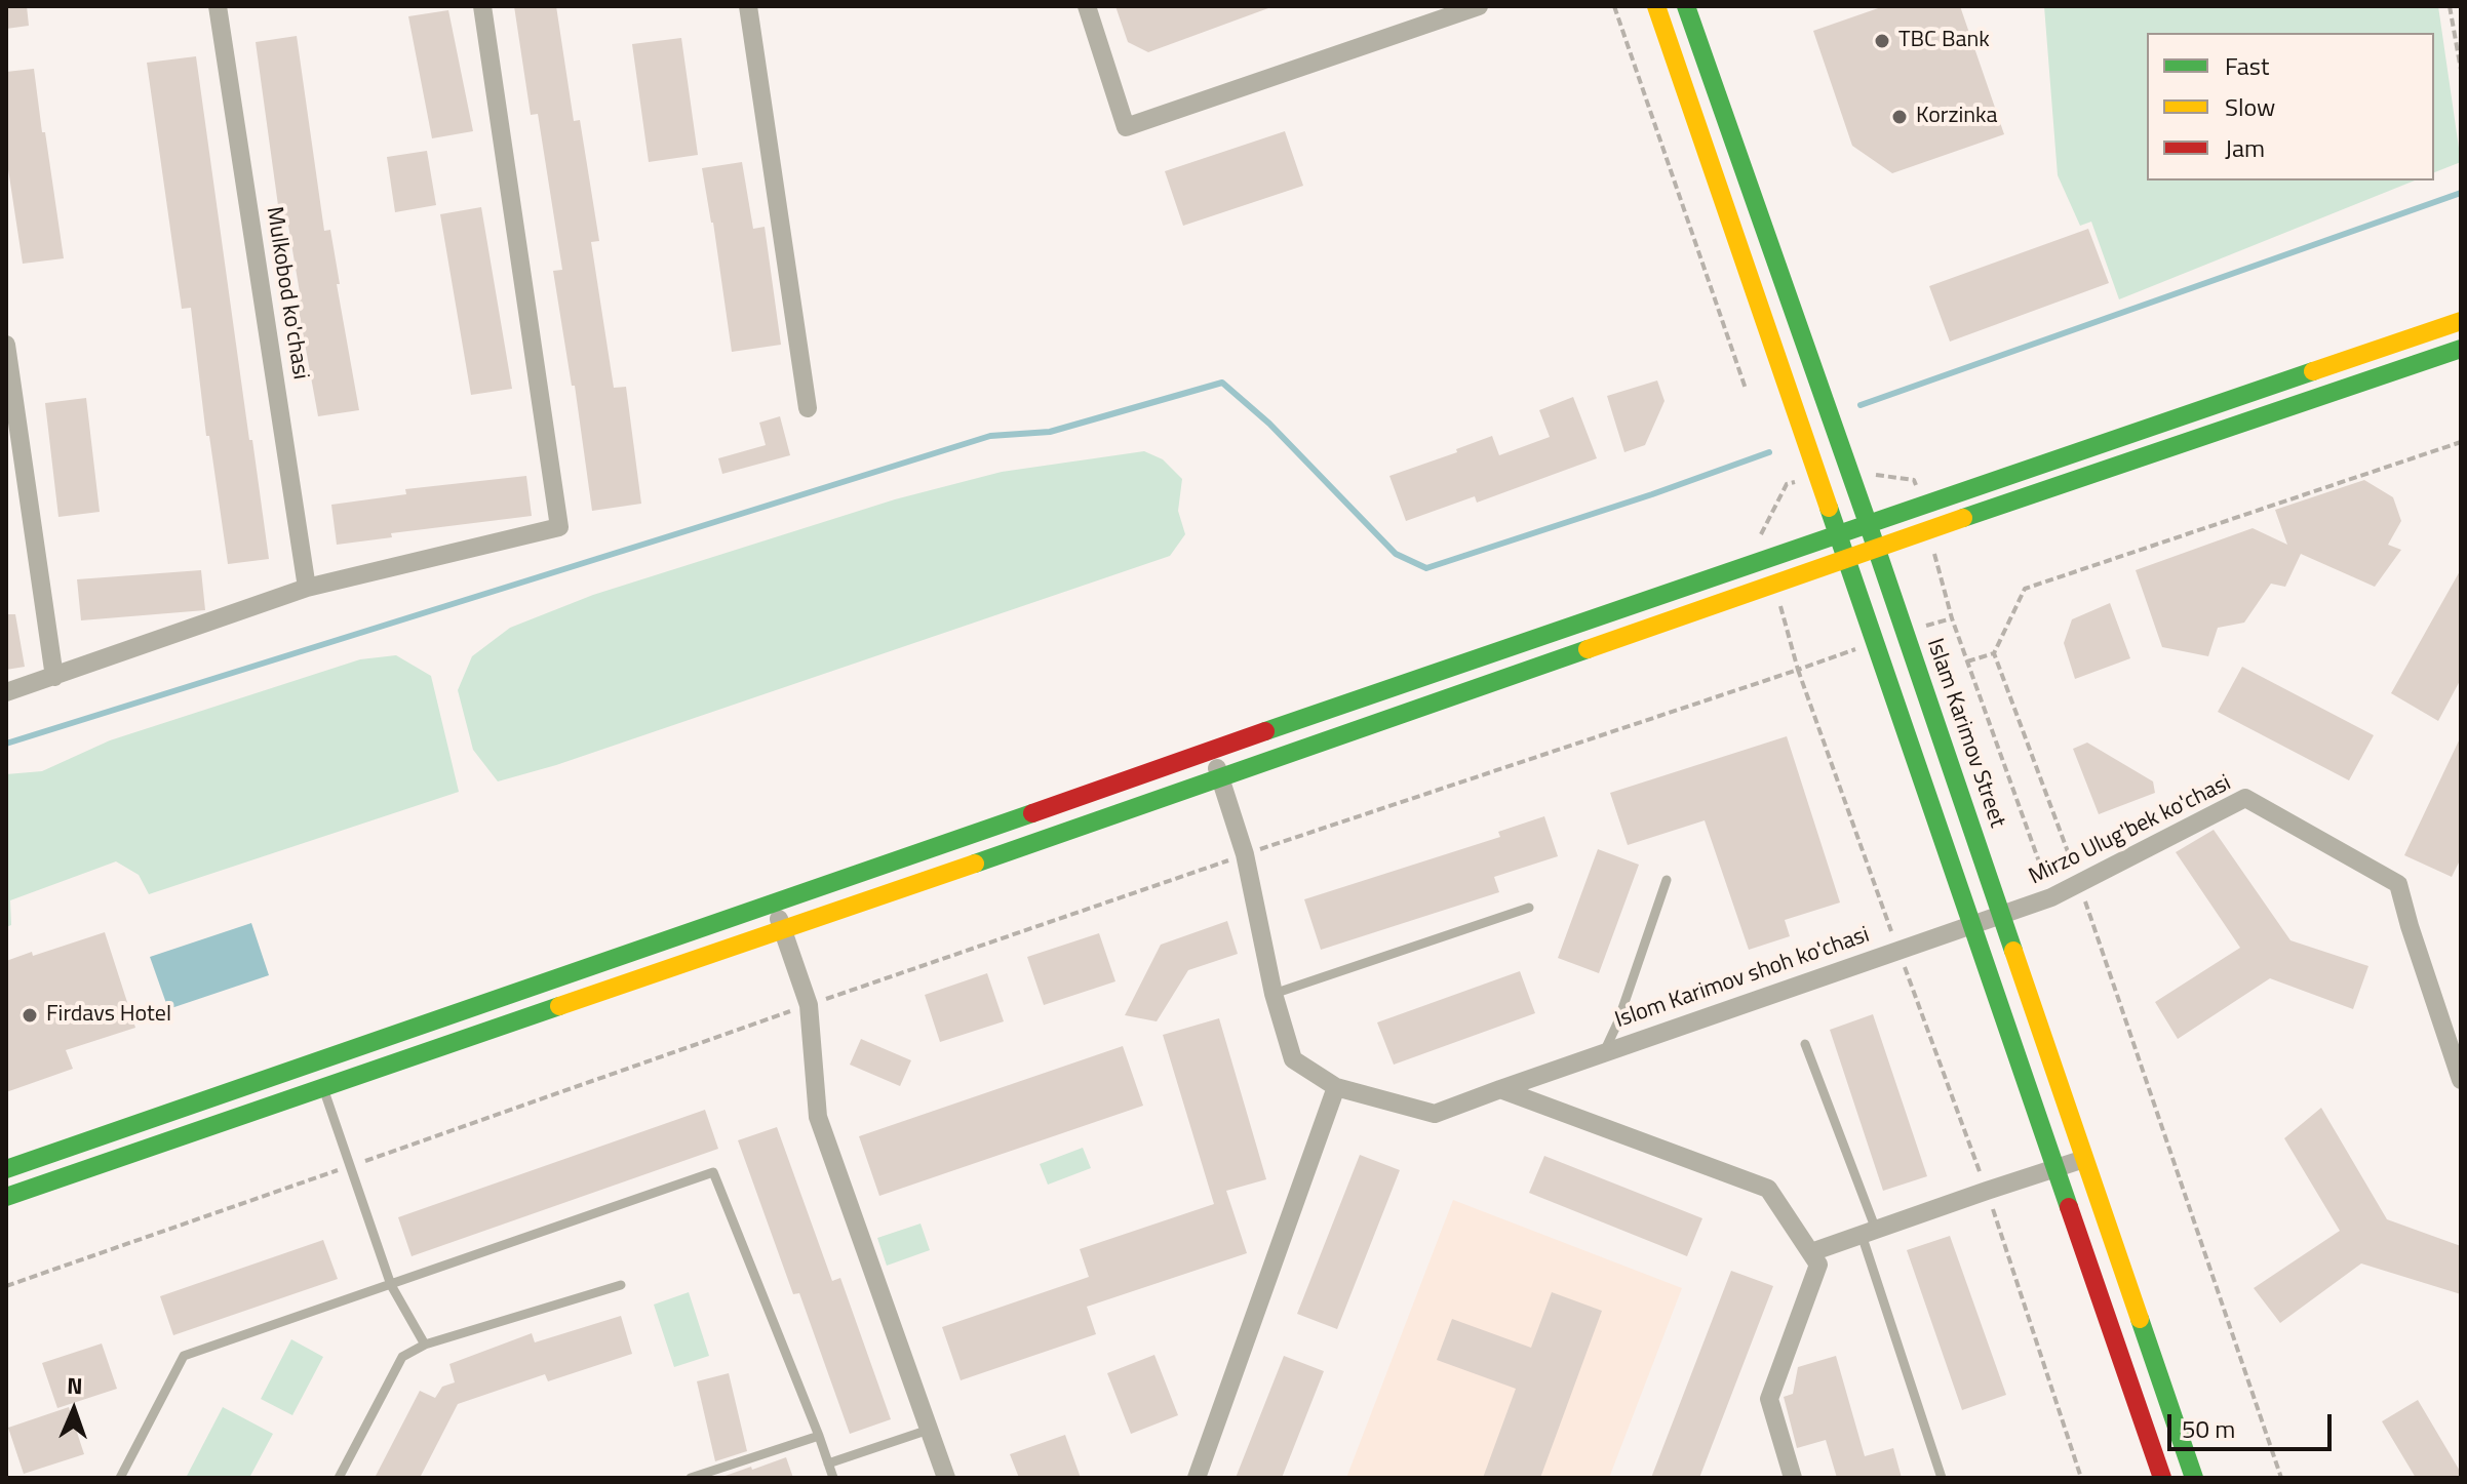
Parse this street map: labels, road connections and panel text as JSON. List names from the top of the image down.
{
  "streets": {
    "main road": ["Islam Karimov Street"],
    "street": ["Mulkobod ko'chasi", "Mirzo Ulug'bek ko'chasi", "Islom Karimov shoh ko'chasi"]
  },
  "crossings": [
    ["Islam Karimov Street", "Mirzo Ulug'bek ko'chasi"],
    ["Islam Karimov Street", "Islom Karimov shoh ko'chasi"],
    ["Mirzo Ulug'bek ko'chasi", "Islom Karimov shoh ko'chasi"]
  ],
  "places": ["TBC Bank", "Korzinka", "Firdavs Hotel"],
  "legend": ["Fast", "Slow", "Jam"],
  "scale_bar": "50 m",
  "north": "top"
}
